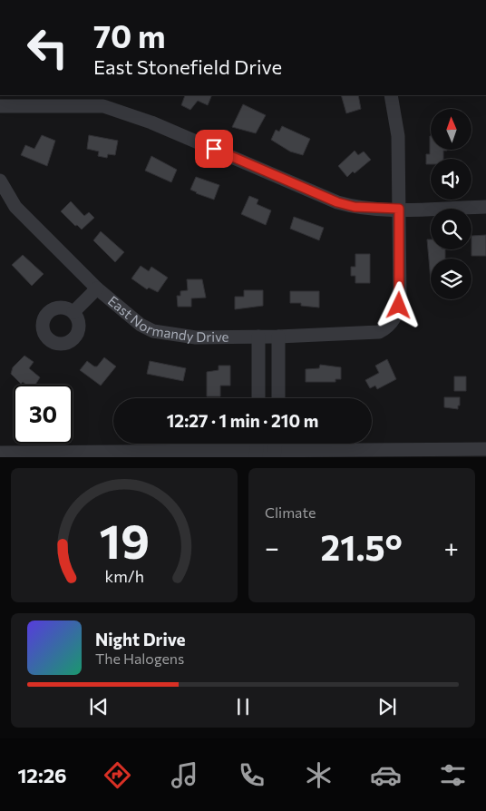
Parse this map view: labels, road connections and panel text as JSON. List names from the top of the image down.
{
  "streets": {
    "street": ["East Normandy Drive"]
  },
  "north": "top",
  "page": {
    "turn": ["70 m", "East Stonefield Drive"],
    "limit": "30",
    "trip": "12:27 · 1 min · 210 m",
    "tile": "Climate",
    "heat": ["−", "21.5°", "+"],
    "song": ["Night Drive", "The Halogens"],
    "tabs": "12:26",
    "gauge": ["19", "km/h"]
  }
}
